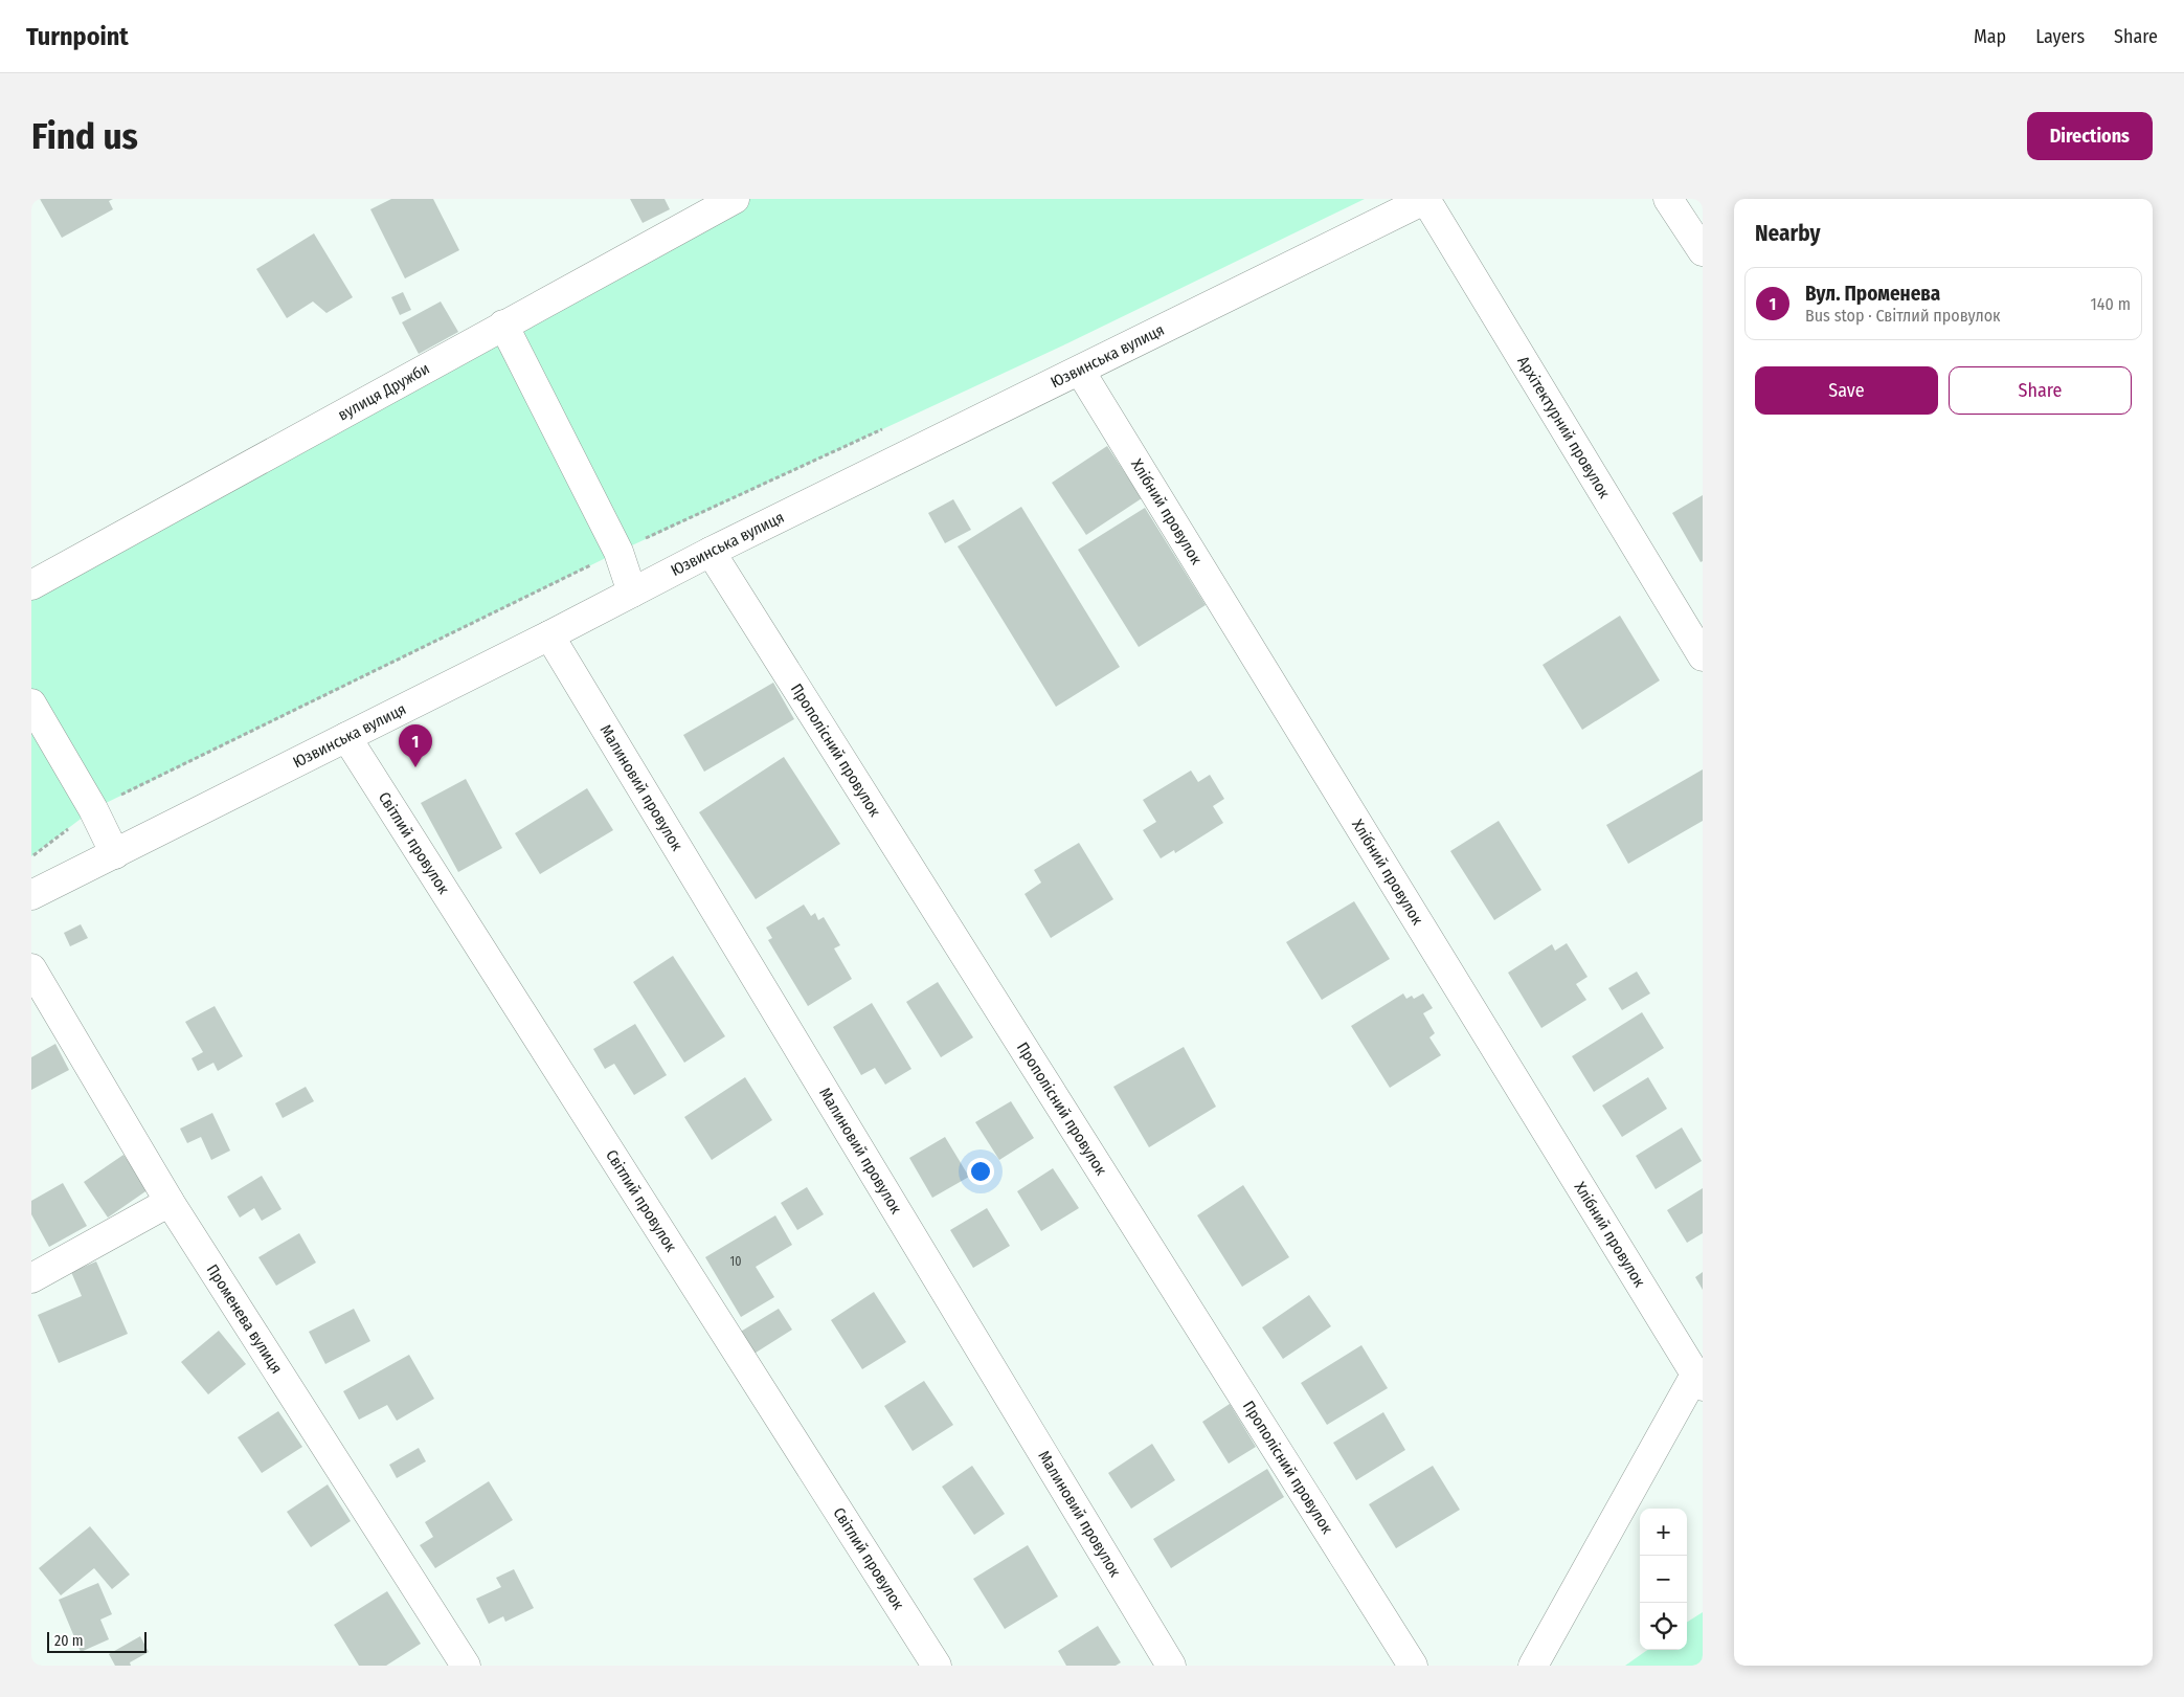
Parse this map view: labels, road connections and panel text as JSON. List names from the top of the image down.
{
  "streets": {
    "street": [
      "Юзвинська вулиця",
      "вулиця Дружби",
      "Архітектурний провулок",
      "Хлібний провулок",
      "Прополісний провулок",
      "Малиновий провулок",
      "Світлий провулок",
      "Променева вулиця"
    ]
  },
  "crossings": [
    ["Юзвинська вулиця", "Архітектурний провулок"],
    ["Юзвинська вулиця", "Хлібний провулок"],
    ["Юзвинська вулиця", "Прополісний провулок"],
    ["Юзвинська вулиця", "Малиновий провулок"],
    ["Юзвинська вулиця", "Світлий провулок"]
  ],
  "house_numbers": ["10"],
  "scale_bar": "20 m",
  "page": {
    "header": "Turnpoint",
    "nav": ["Map", "Layers", "Share"],
    "buttons": [
      "Directions",
      ["Save", "Share"]
    ],
    "title": "Find us",
    "heading": "Nearby",
    "list": [
      {
        "mark": "1",
        "name": "Вул. Променева",
        "note": "Bus stop · Світлий провулок",
        "value": "140 m"
      }
    ],
    "pins": "1",
    "map_buttons": ["+", "−"],
    "scale": "20 m"
  }
}
